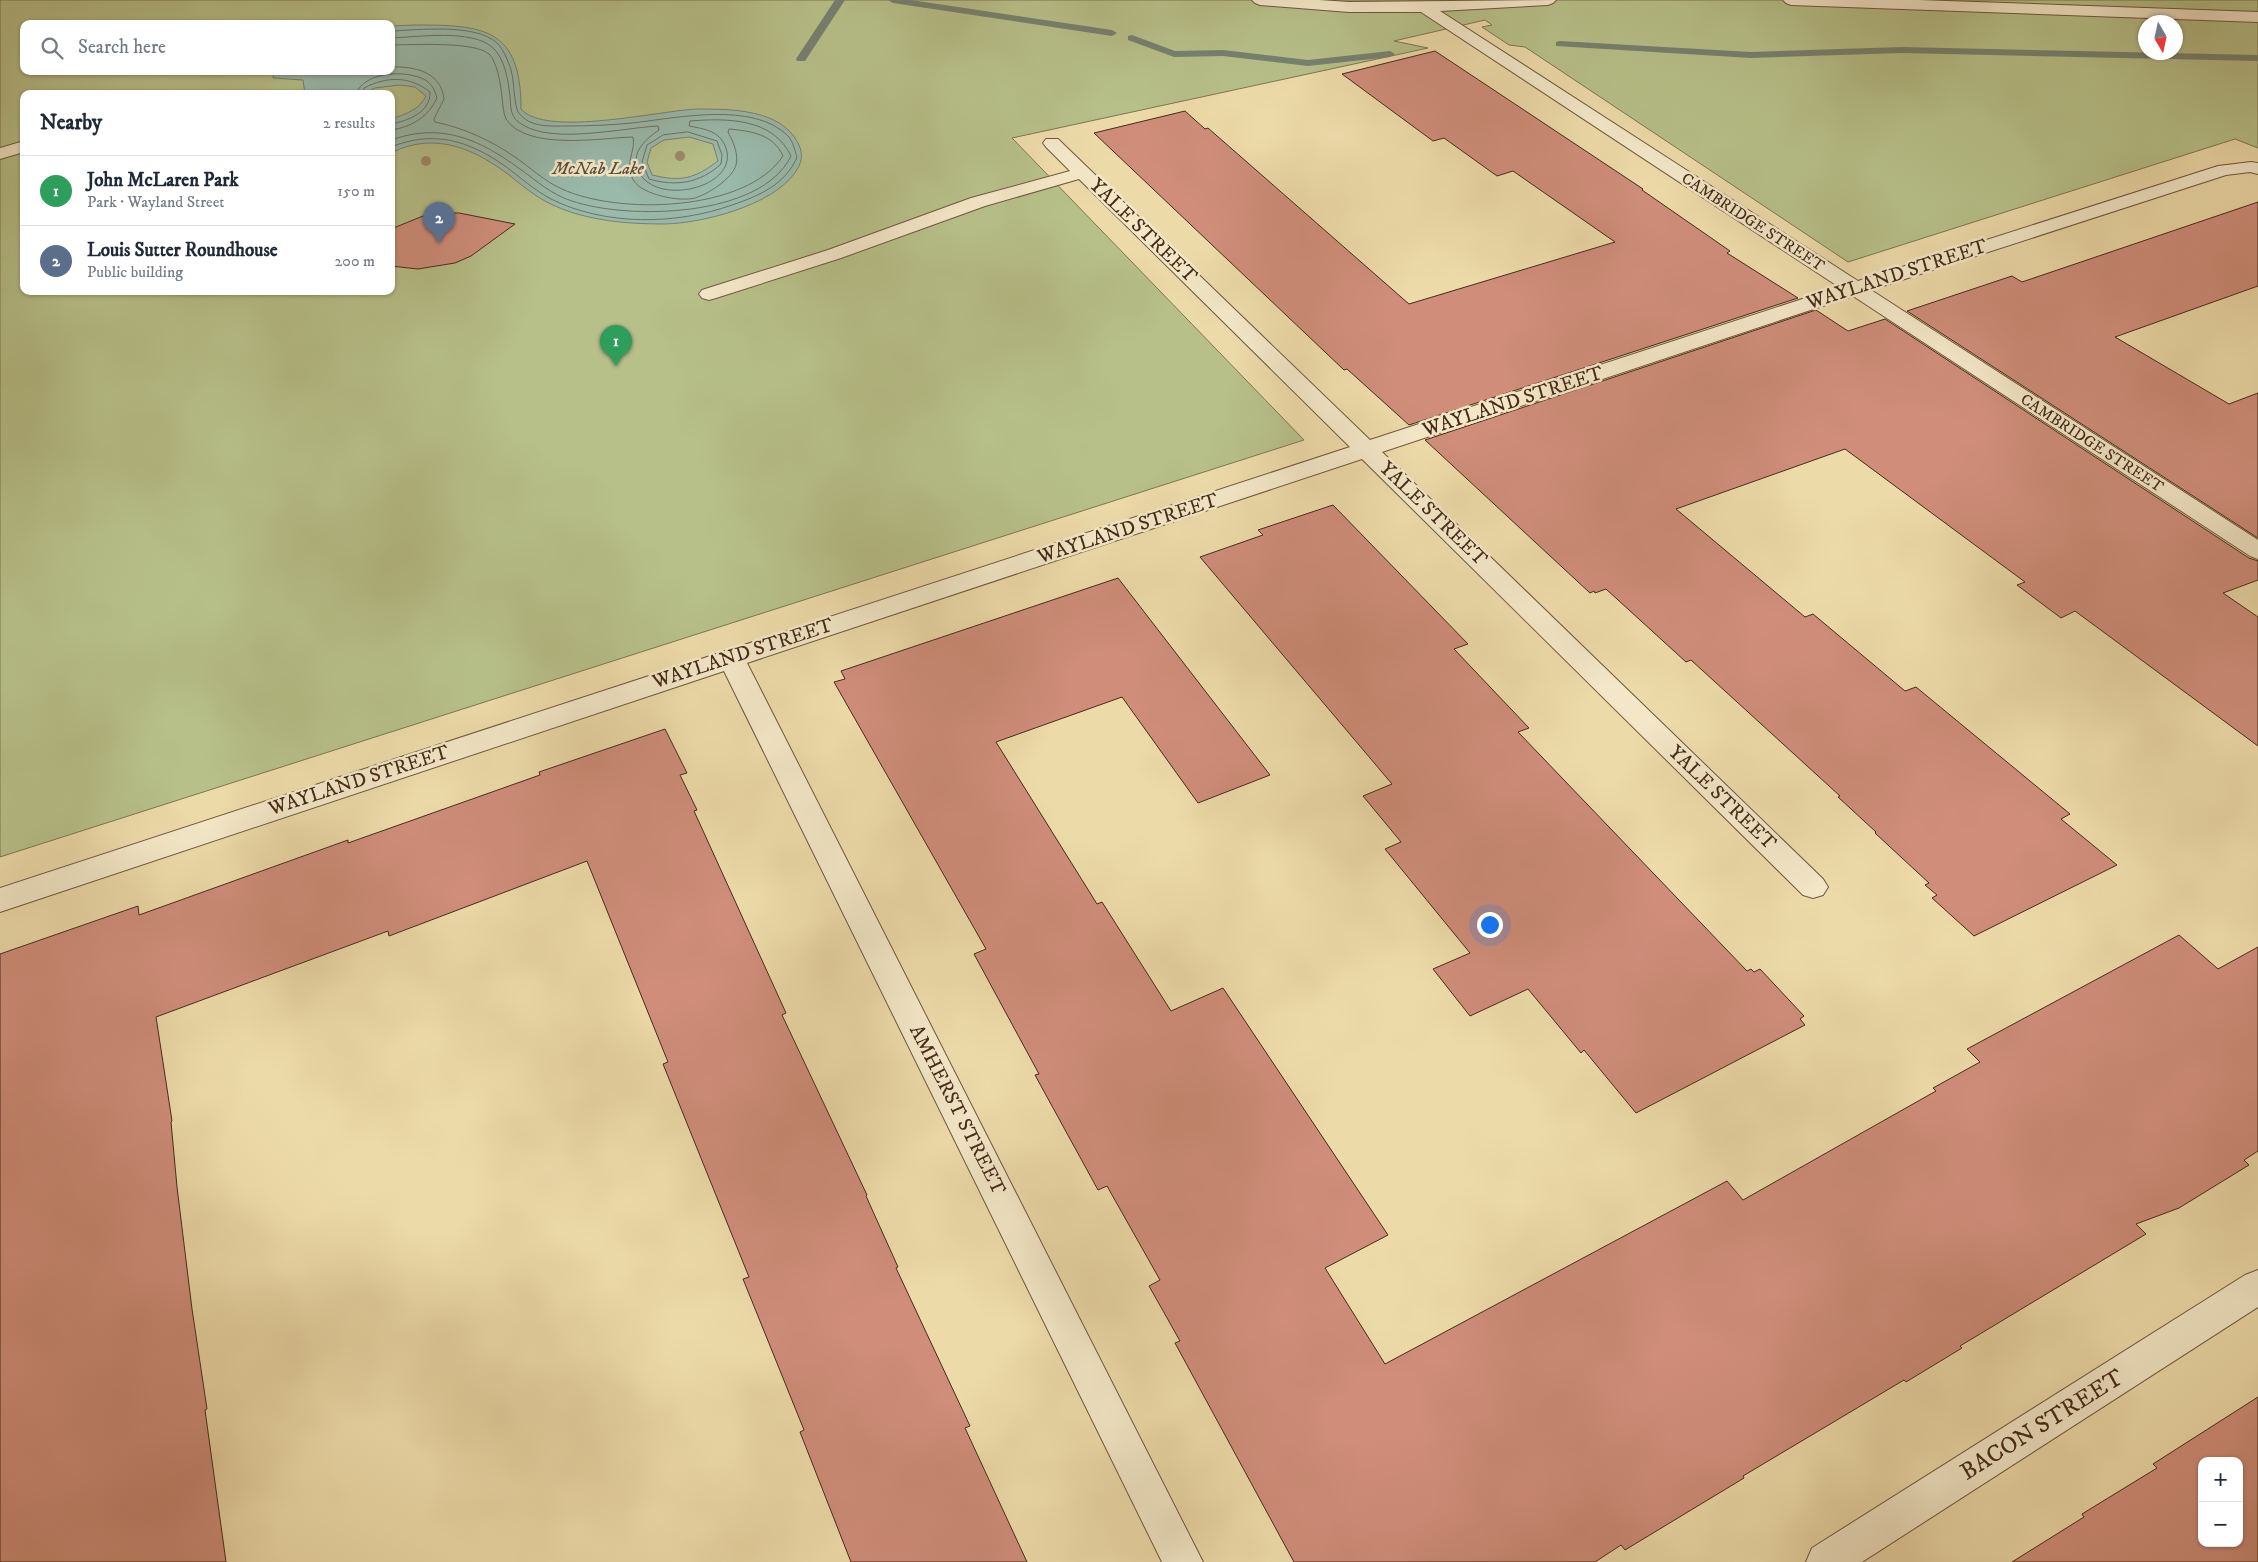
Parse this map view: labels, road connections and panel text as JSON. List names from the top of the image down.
{
  "streets": {
    "street": [
      "CAMBRIDGE STREET",
      "YALE STREET",
      "WAYLAND STREET",
      "AMHERST STREET",
      "BACON STREET"
    ]
  },
  "crossings": [
    ["CAMBRIDGE STREET", "WAYLAND STREET"],
    ["YALE STREET", "WAYLAND STREET"],
    ["WAYLAND STREET", "AMHERST STREET"]
  ],
  "water": ["McNab Lake"],
  "north": "bottom",
  "page": {
    "search": "Search here",
    "heading": ["Nearby", "2 results"],
    "list": [
      {
        "mark": "1",
        "name": "John McLaren Park",
        "note": "Park · Wayland Street",
        "value": "150 m"
      },
      {
        "mark": "2",
        "name": "Louis Sutter Roundhouse",
        "note": "Public building",
        "value": "200 m"
      }
    ],
    "pins": ["2", "1"],
    "map_buttons": ["+", "−"]
  }
}
